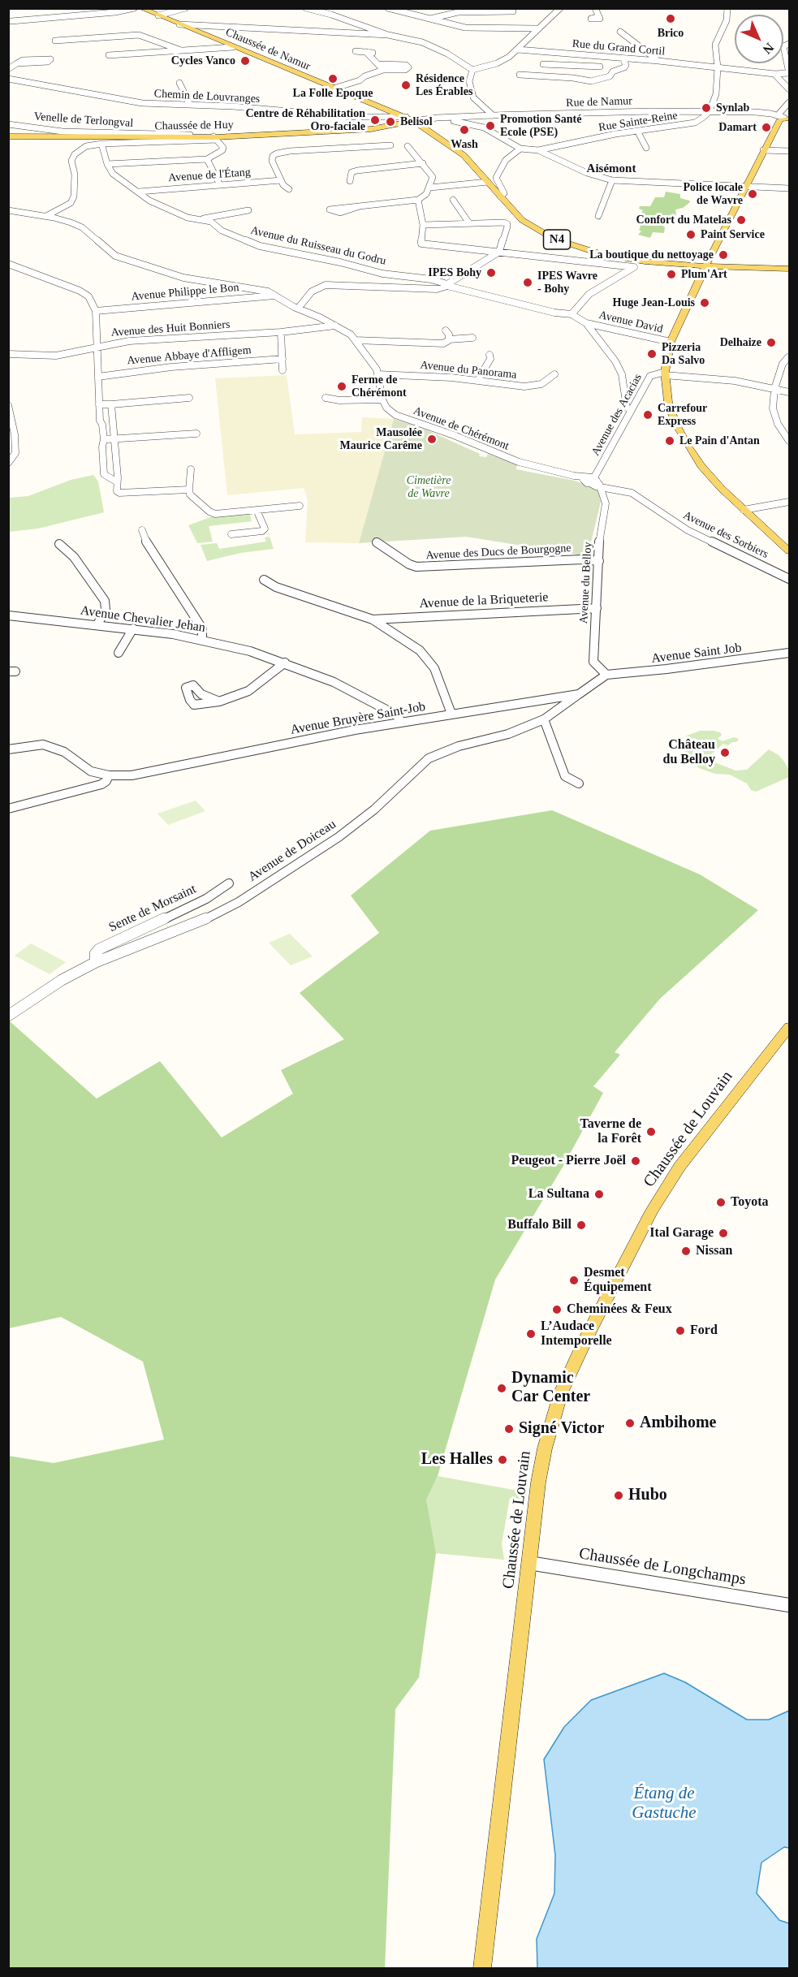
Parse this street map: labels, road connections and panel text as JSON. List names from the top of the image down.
{
  "streets": {
    "main road": [
      "Chaussée de Namur",
      "Chaussée de Huy",
      "N4",
      "Chaussée de Louvain"
    ],
    "street": [
      "Rue du Grand Cortil",
      "Chemin de Louvranges",
      "Rue de Namur",
      "Venelle de Terlongval",
      "Rue Sainte-Reine",
      "Avenue de l'Étang",
      "Avenue du Ruisseau du Godru",
      "Avenue Philippe le Bon",
      "Avenue David",
      "Avenue des Huit Bonniers",
      "Avenue Abbaye d'Affligem",
      "Avenue du Panorama",
      "Avenue des Acacias",
      "Avenue de Chérémont",
      "Avenue des Sorbiers",
      "Avenue des Ducs de Bourgogne",
      "Avenue du Belloy",
      "Avenue de la Briqueterie",
      "Avenue Chevalier Jehan",
      "Avenue Saint Job",
      "Avenue Bruyère Saint-Job",
      "Avenue de Doiceau",
      "Sente de Morsaint",
      "Chaussée de Longchamps"
    ]
  },
  "crossings": [
    ["Chaussée de Namur", "Chemin de Louvranges"],
    ["Chaussée de Namur", "Rue de Namur"],
    ["Chaussée de Namur", "Chaussée de Huy"],
    ["Chaussée de Namur", "N4"],
    ["Rue de Namur", "Rue Sainte-Reine"],
    ["Rue de Namur", "Chaussée de Huy"],
    ["Rue de Namur", "N4"],
    ["Venelle de Terlongval", "Chaussée de Huy"],
    ["Chaussée de Huy", "N4"],
    ["Avenue de l'Étang", "Avenue du Ruisseau du Godru"],
    ["Avenue du Ruisseau du Godru", "Avenue David"],
    ["Avenue des Acacias", "Avenue de Chérémont"],
    ["Avenue des Acacias", "Avenue des Sorbiers"],
    ["Avenue des Acacias", "Avenue du Belloy"],
    ["Avenue de Chérémont", "Avenue des Sorbiers"],
    ["Avenue de Chérémont", "Avenue du Belloy"],
    ["Avenue des Sorbiers", "Avenue du Belloy"],
    ["Avenue des Ducs de Bourgogne", "Avenue du Belloy"],
    ["Avenue du Belloy", "Avenue de la Briqueterie"],
    ["Avenue du Belloy", "Avenue Saint Job"],
    ["Avenue du Belloy", "Avenue Bruyère Saint-Job"],
    ["Avenue Chevalier Jehan", "Avenue Bruyère Saint-Job"],
    ["Avenue Saint Job", "Avenue Bruyère Saint-Job"],
    ["Avenue Bruyère Saint-Job", "Avenue de Doiceau"],
    ["Avenue de Doiceau", "Sente de Morsaint"],
    ["Chaussée de Louvain", "Chaussée de Longchamps"]
  ],
  "districts": ["Aisémont"],
  "water": ["Étang de Gastuche"],
  "parks": ["Cimetière de Wavre"],
  "places": [
    "Brico",
    "Cycles Vanco",
    "La Folle Epoque",
    "Résidence Les Érables",
    "Synlab",
    "Centre de Réhabilitation Oro-faciale",
    "Belisol",
    "Promotion Santé Ecole (PSE)",
    "Damart",
    "Wash",
    "Police locale de Wavre",
    "Confort du Matelas",
    "Paint Service",
    "La boutique du nettoyage",
    "IPES Bohy",
    "Plum'Art",
    "IPES Wavre - Bohy",
    "Huge Jean-Louis",
    "Delhaize",
    "Pizzeria Da Salvo",
    "Ferme de Chérémont",
    "Carrefour Express",
    "Mausolée Maurice Carême",
    "Le Pain d'Antan",
    "Château du Belloy",
    "Taverne de la Forêt",
    "Peugeot - Pierre Joël",
    "La Sultana",
    "Toyota",
    "Buffalo Bill",
    "Ital Garage",
    "Nissan",
    "Desmet Équipement",
    "Cheminées & Feux",
    "Ford",
    "L’Audace Intemporelle",
    "Dynamic Car Center",
    "Ambihome",
    "Signé Victor",
    "Les Halles",
    "Hubo"
  ],
  "north": "bottom right"
}
